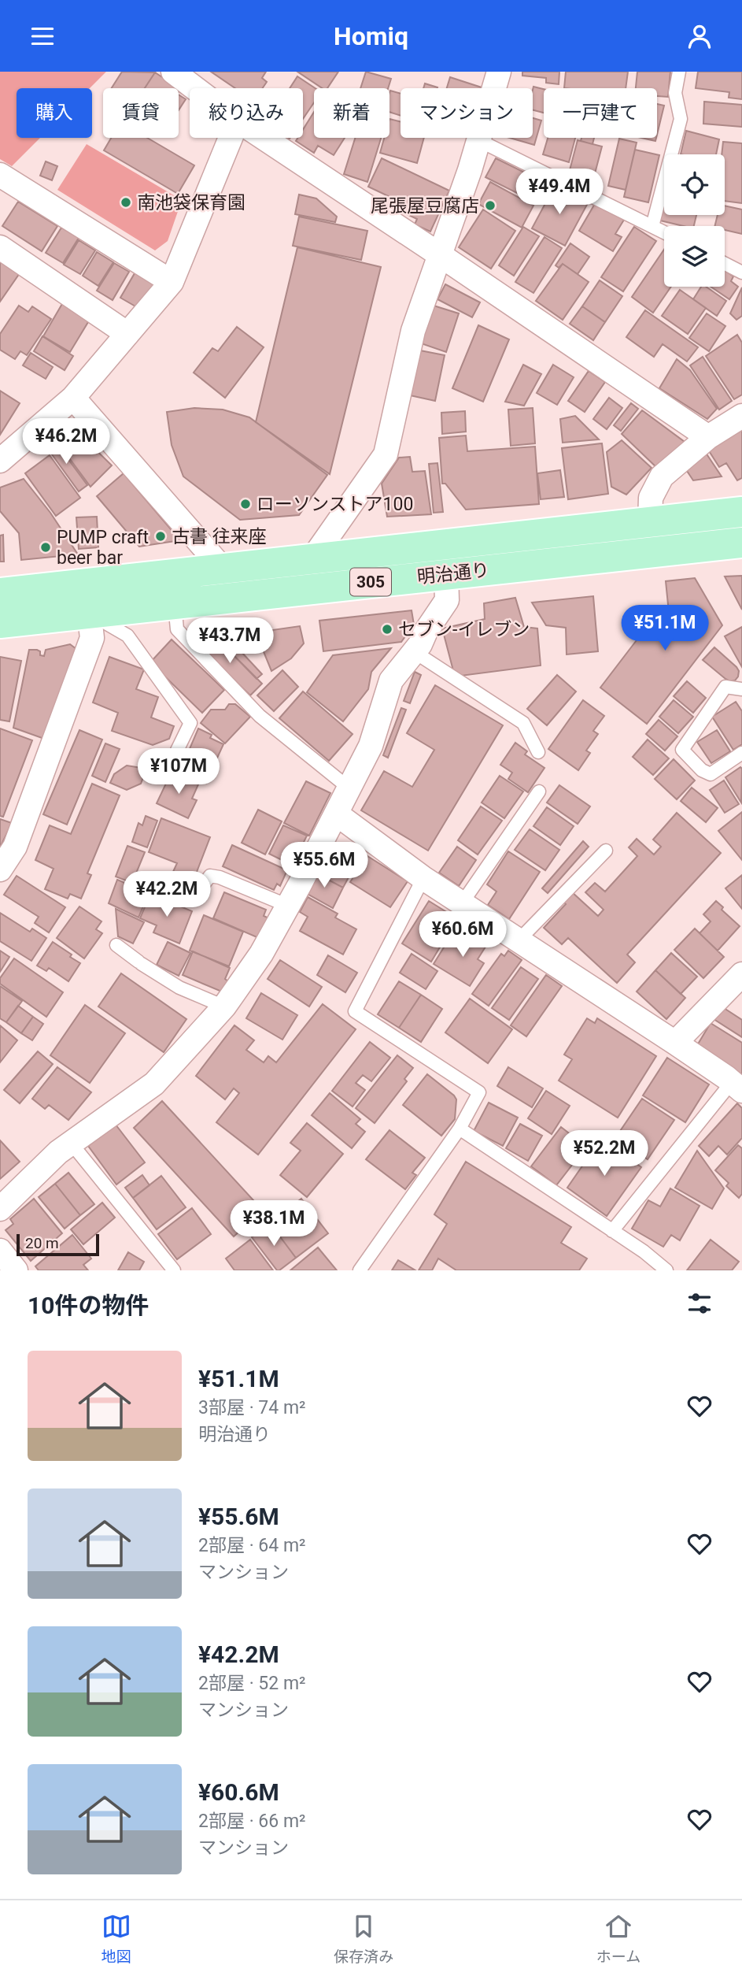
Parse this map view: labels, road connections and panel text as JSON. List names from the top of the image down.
{
  "streets": {
    "main road": ["明治通り", "305"]
  },
  "places": [
    "南池袋保育園",
    "尾張屋豆腐店",
    "ローソンストア100",
    "古書 往来座",
    "PUMP craft beer bar",
    "セブン-イレブン"
  ],
  "scale_bar": "20 m",
  "page": {
    "header": "Homiq",
    "chip": [
      "購入",
      "賃貸",
      "絞り込み",
      "新着",
      "マンション",
      "一戸建て"
    ],
    "price": [
      "¥49.4M",
      "¥46.2M",
      "¥51.1M",
      "¥43.7M",
      "¥107M",
      "¥55.6M",
      "¥42.2M",
      "¥60.6M",
      "¥52.2M",
      "¥38.1M"
    ],
    "scale": "20 m",
    "heading": "10件の物件",
    "list": [
      {
        "name": "¥51.1M",
        "note": "3部屋 · 74 m² · 明治通り"
      },
      {
        "name": "¥55.6M",
        "note": "2部屋 · 64 m² · マンション"
      },
      {
        "name": "¥42.2M",
        "note": "2部屋 · 52 m² · マンション"
      },
      {
        "name": "¥60.6M",
        "note": "2部屋 · 66 m² · マンション"
      }
    ],
    "tabs": ["地図", "保存済み", "ホーム"]
  }
}
